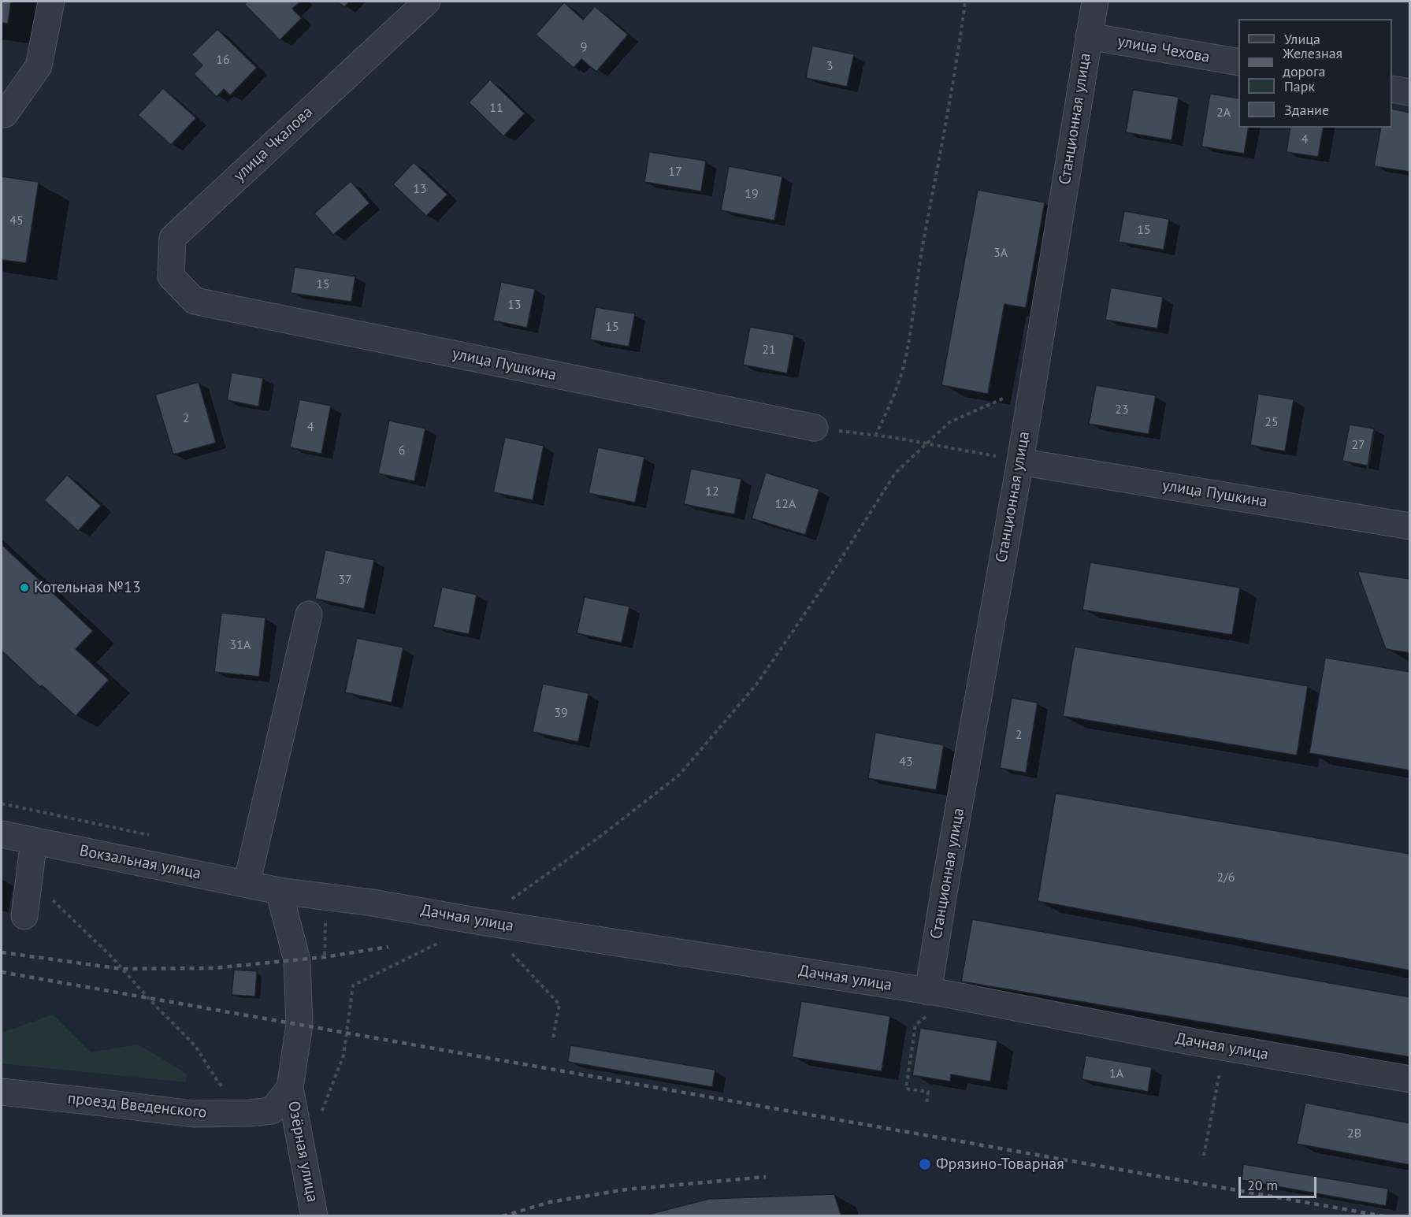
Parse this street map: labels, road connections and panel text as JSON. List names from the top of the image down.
{
  "streets": {
    "street": [
      "улица Чехова",
      "Станционная улица",
      "улица Чкалова",
      "улица Пушкина",
      "Вокзальная улица",
      "Дачная улица",
      "проезд Введенского",
      "Озёрная улица"
    ]
  },
  "crossings": [
    ["улица Чехова", "Станционная улица"],
    ["Станционная улица", "улица Пушкина"],
    ["Станционная улица", "Дачная улица"],
    ["улица Чкалова", "улица Пушкина"],
    ["Вокзальная улица", "Дачная улица"],
    ["проезд Введенского", "Озёрная улица"]
  ],
  "places": ["Котельная №13", "Фрязино-Товарная"],
  "house_numbers": [
    "9",
    "16",
    "3",
    "11",
    "2А",
    "4",
    "17",
    "13",
    "19",
    "45",
    "15",
    "3А",
    "15",
    "13",
    "15",
    "21",
    "23",
    "2",
    "25",
    "4",
    "27",
    "6",
    "12",
    "12А",
    "37",
    "31А",
    "39",
    "2",
    "43",
    "2/6",
    "1А",
    "2В"
  ],
  "legend": [
    "Улица",
    "Железная дорога",
    "Парк",
    "Здание"
  ],
  "scale_bar": "20 m"
}
